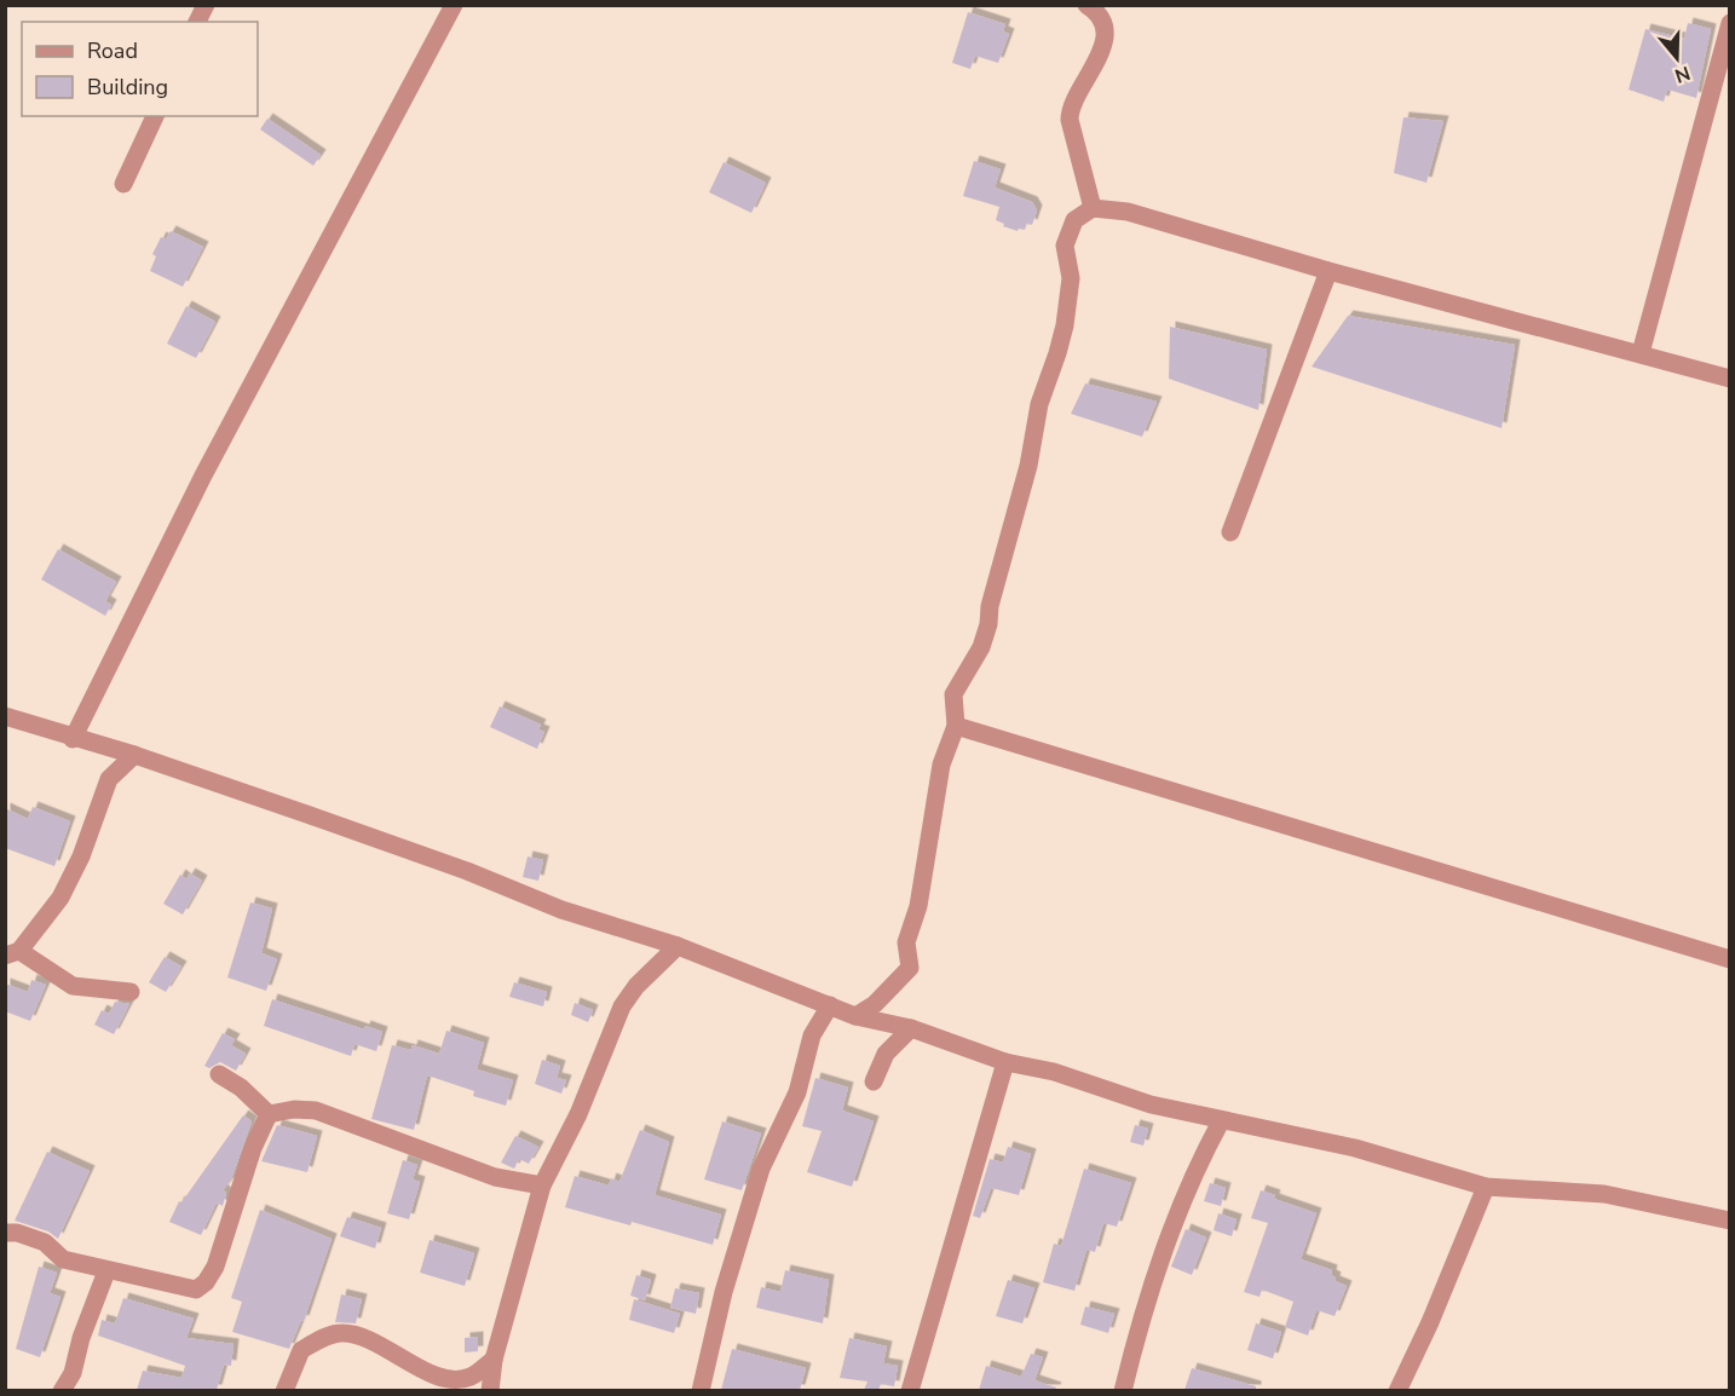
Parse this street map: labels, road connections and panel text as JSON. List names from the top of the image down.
{
  "legend": ["Road", "Building"],
  "north": "bottom"
}
